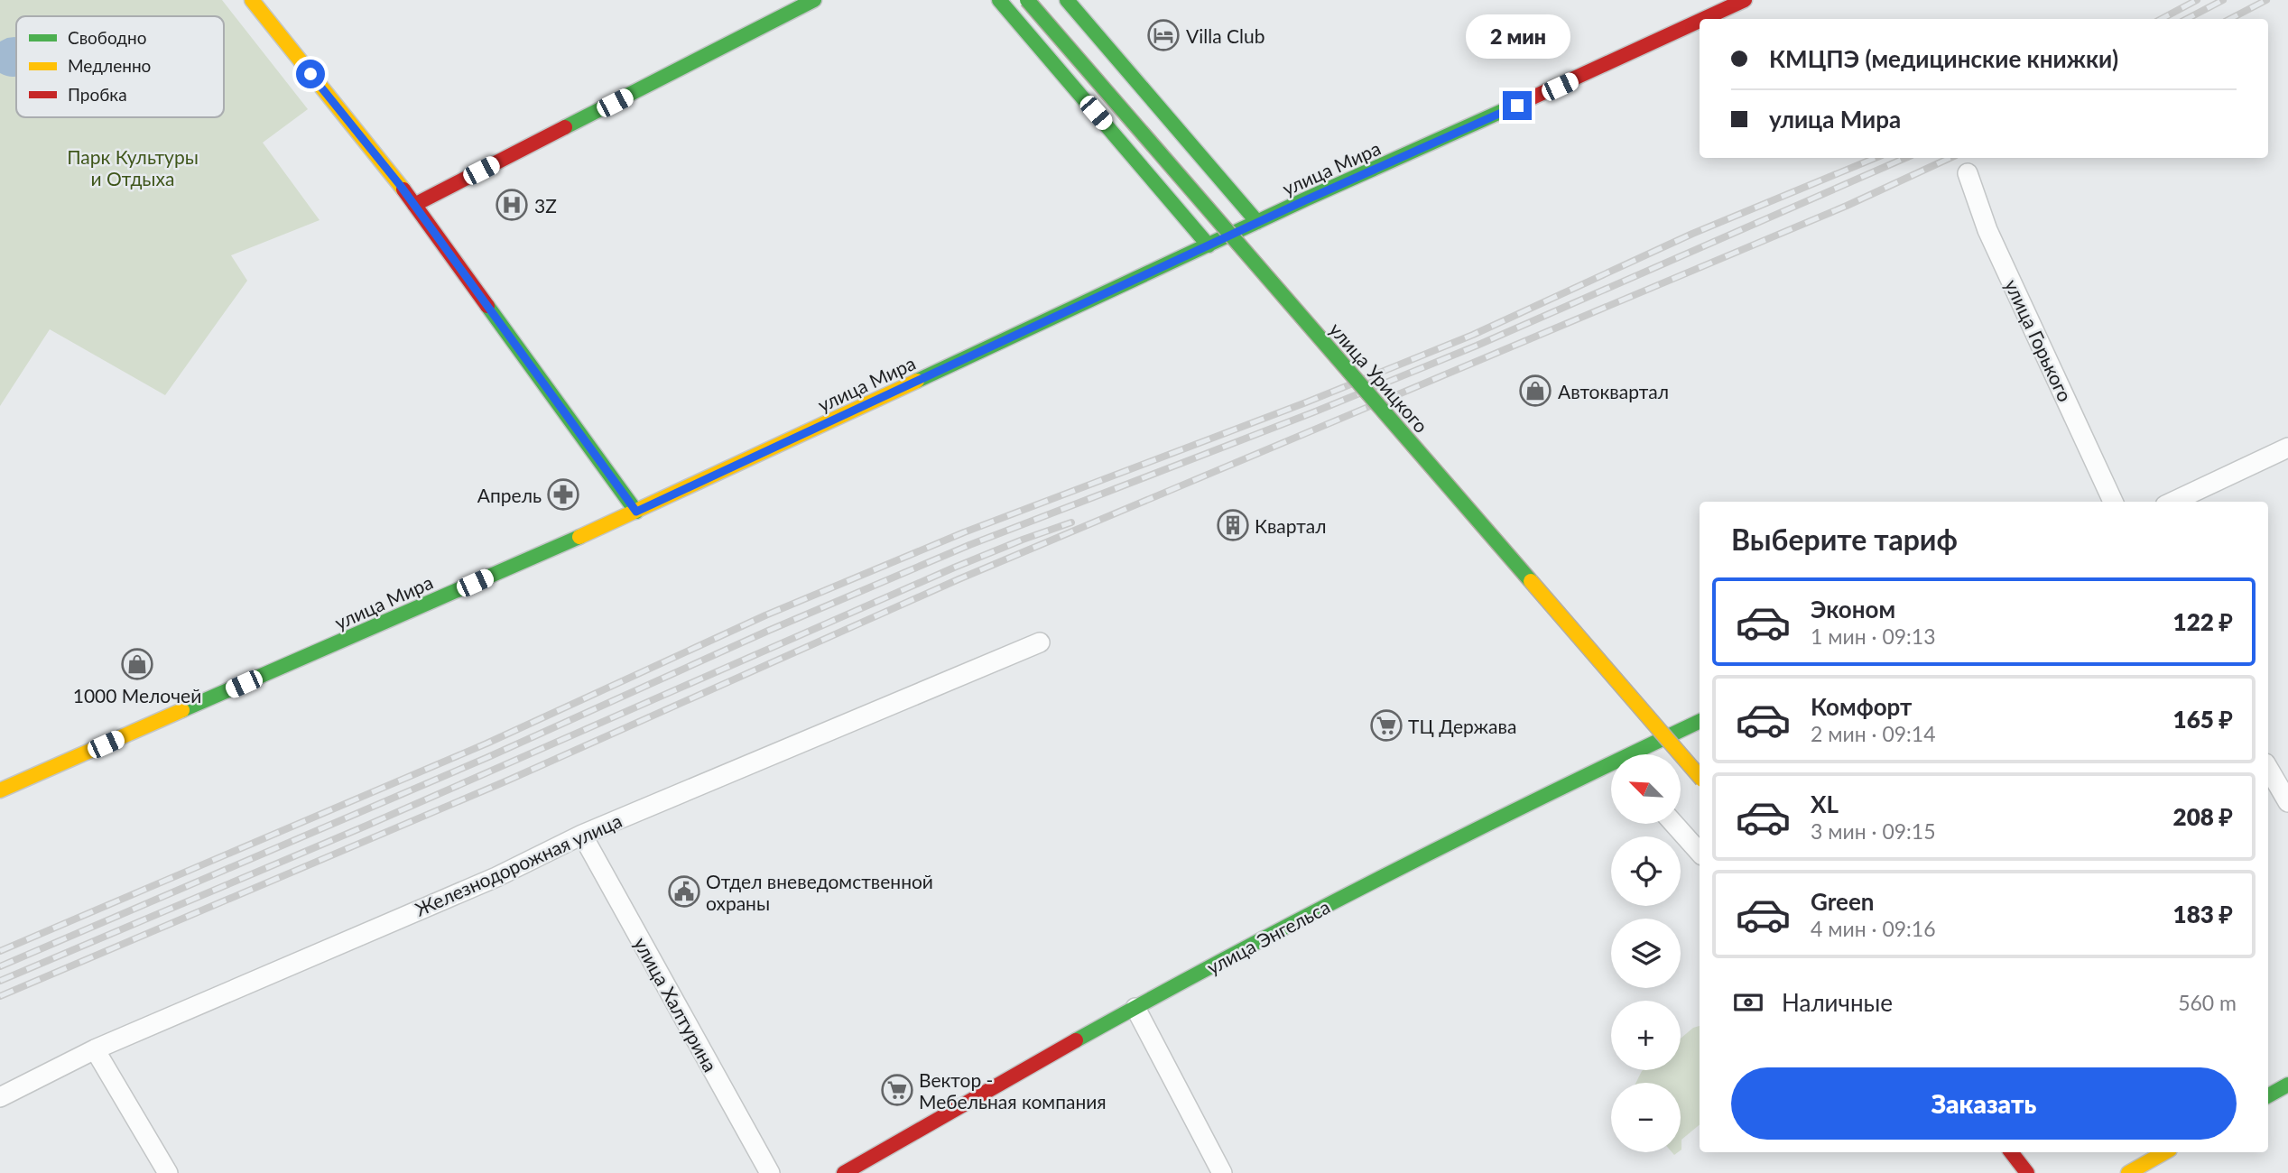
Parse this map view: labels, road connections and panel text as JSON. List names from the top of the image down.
{
  "streets": {
    "main road": ["улица Мира", "улица Урицкого", "улица Энгельса"],
    "street": ["улица Горького", "Железнодорожная улица", "улица Халтурина"]
  },
  "crossings": [
    ["Железнодорожная улица", "улица Халтурина"]
  ],
  "parks": ["Парк Культуры и Отдыха"],
  "places": {
    "hotel": ["Villa Club"],
    "hospital": ["3Z"],
    "shop": ["Автоквартал", "1000 Мелочей"],
    "pharmacy": ["Апрель"],
    "building": ["Квартал"],
    "supermarket": ["ТЦ Держава", "Вектор - Мебельная компания"],
    "public building": ["Отдел вневедомственной охраны"]
  },
  "legend": ["Свободно", "Медленно", "Пробка"],
  "north": "top left",
  "page": {
    "bubble": "2 мин",
    "banner": ["КМЦПЭ (медицинские книжки)", "улица Мира"],
    "heading": "Выберите тариф",
    "list": [
      {
        "name": "Эконом",
        "note": "1 мин · 09:13",
        "value": "122 ₽"
      },
      {
        "name": "Комфорт",
        "note": "2 мин · 09:14",
        "value": "165 ₽"
      },
      {
        "name": "XL",
        "note": "3 мин · 09:15",
        "value": "208 ₽"
      },
      {
        "name": "Green",
        "note": "4 мин · 09:16",
        "value": "183 ₽"
      }
    ],
    "map_buttons": ["+", "−"],
    "pay": ["Наличные", "560 m"],
    "buttons": "Заказать"
  }
}
